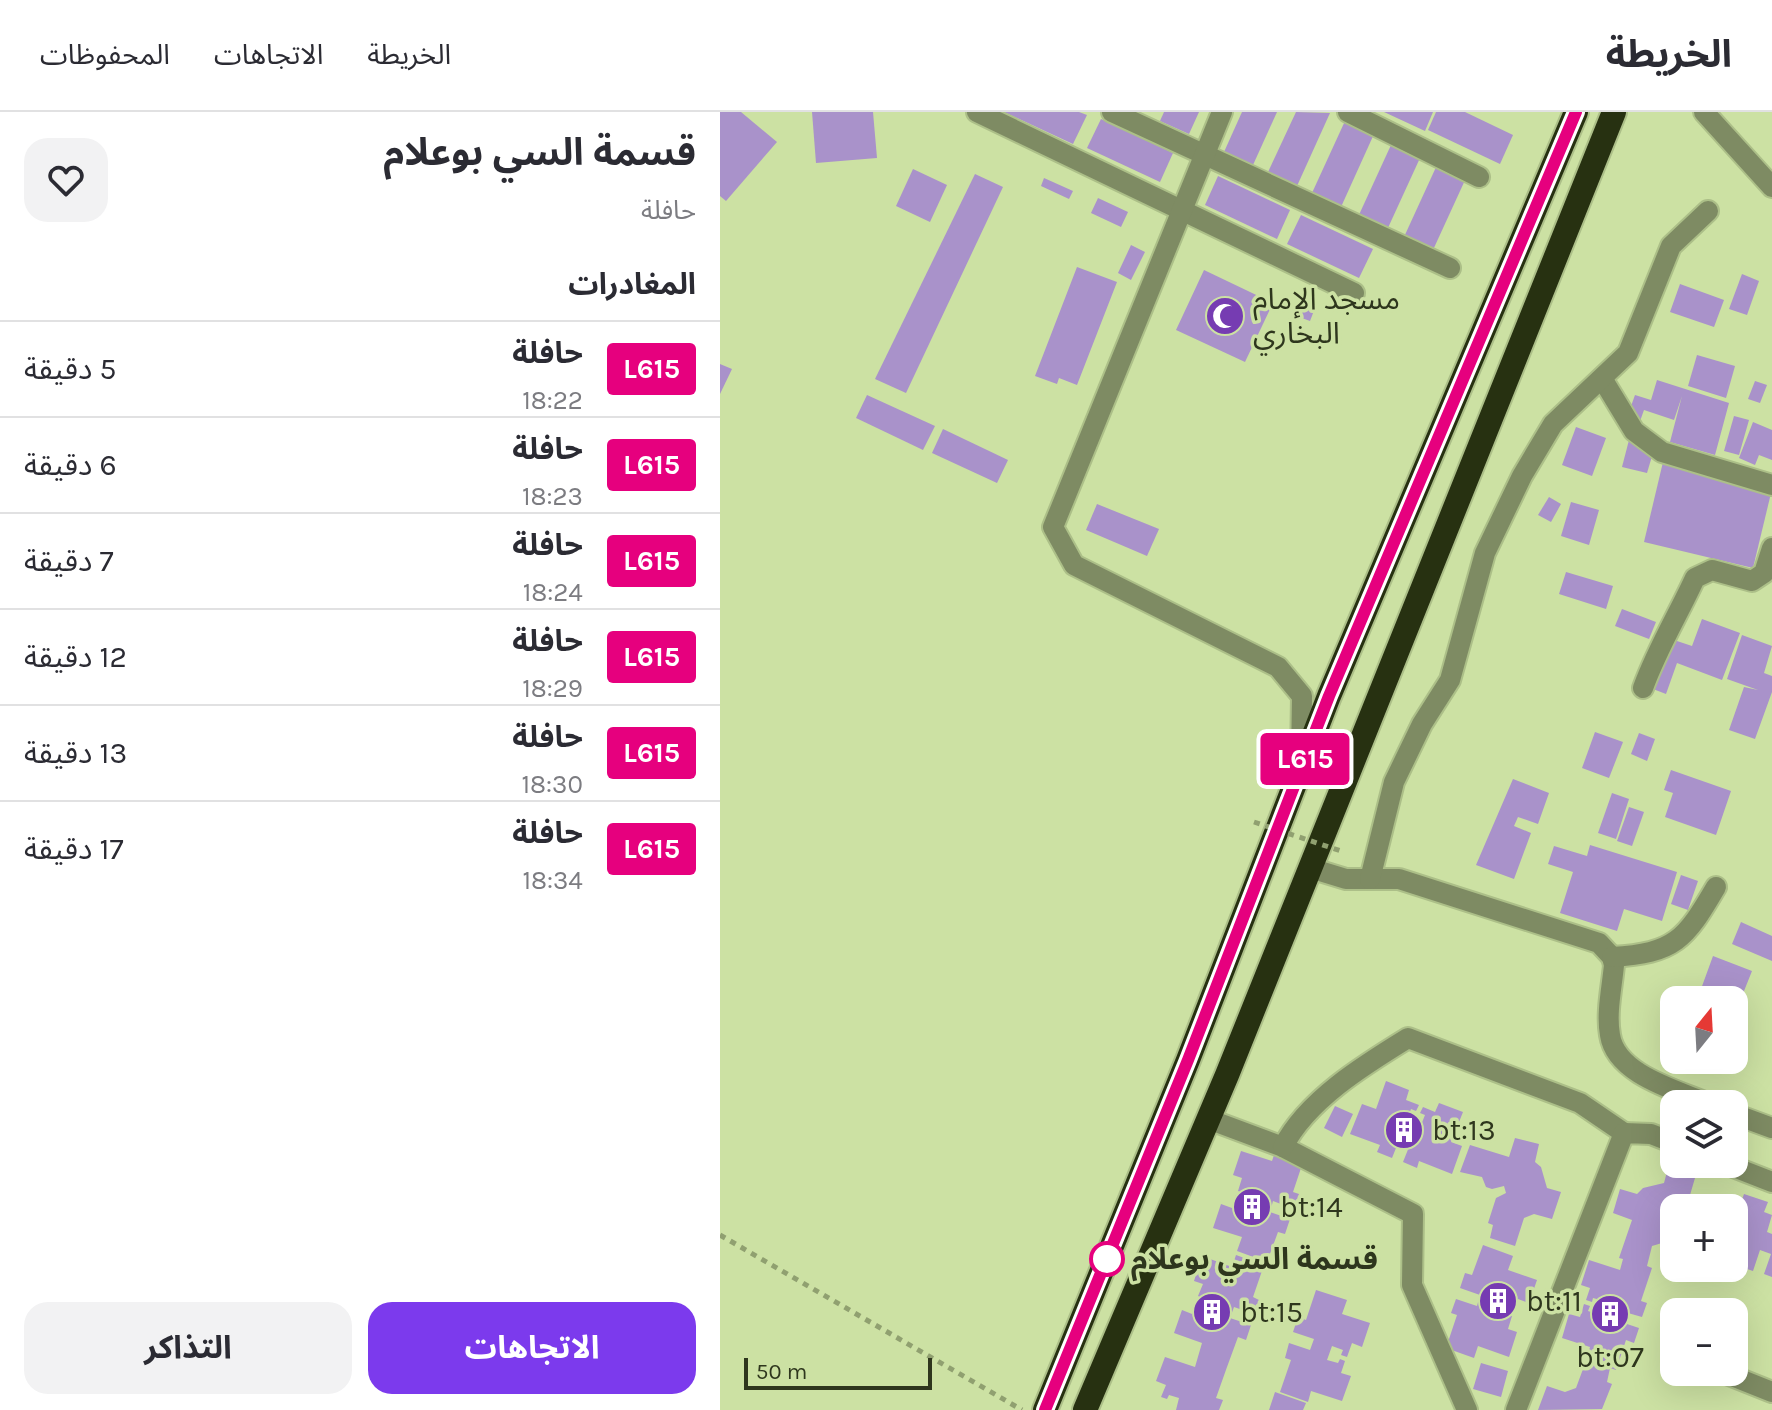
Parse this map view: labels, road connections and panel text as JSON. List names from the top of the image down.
{
  "places": {
    "mosque": ["مسجد الإمام البخاري"],
    "building": [
      "bt:13",
      "bt:14",
      "bt:11",
      "bt:15",
      "bt:07"
    ],
    "other": ["قسمة السي بوعلام"]
  },
  "lines": ["bus line L615"],
  "scale_bar": "50 m",
  "north": "top",
  "page": {
    "header": "الخريطة",
    "nav": ["الخريطة", "الاتجاهات", "المحفوظات"],
    "on_map": "L615",
    "heading": [
      ["قسمة السي بوعلام", "حافلة"],
      "المغادرات"
    ],
    "list": [
      {
        "mark": "L615",
        "name": "حافلة",
        "note": "18:22",
        "value": "5 دقيقة"
      },
      {
        "mark": "L615",
        "name": "حافلة",
        "note": "18:23",
        "value": "6 دقيقة"
      },
      {
        "mark": "L615",
        "name": "حافلة",
        "note": "18:24",
        "value": "7 دقيقة"
      },
      {
        "mark": "L615",
        "name": "حافلة",
        "note": "18:29",
        "value": "12 دقيقة"
      },
      {
        "mark": "L615",
        "name": "حافلة",
        "note": "18:30",
        "value": "13 دقيقة"
      },
      {
        "mark": "L615",
        "name": "حافلة",
        "note": "18:34",
        "value": "17 دقيقة"
      }
    ],
    "map_buttons": ["+", "−"],
    "buttons": ["الاتجاهات", "التذاكر"],
    "scale": "50 m"
  }
}
